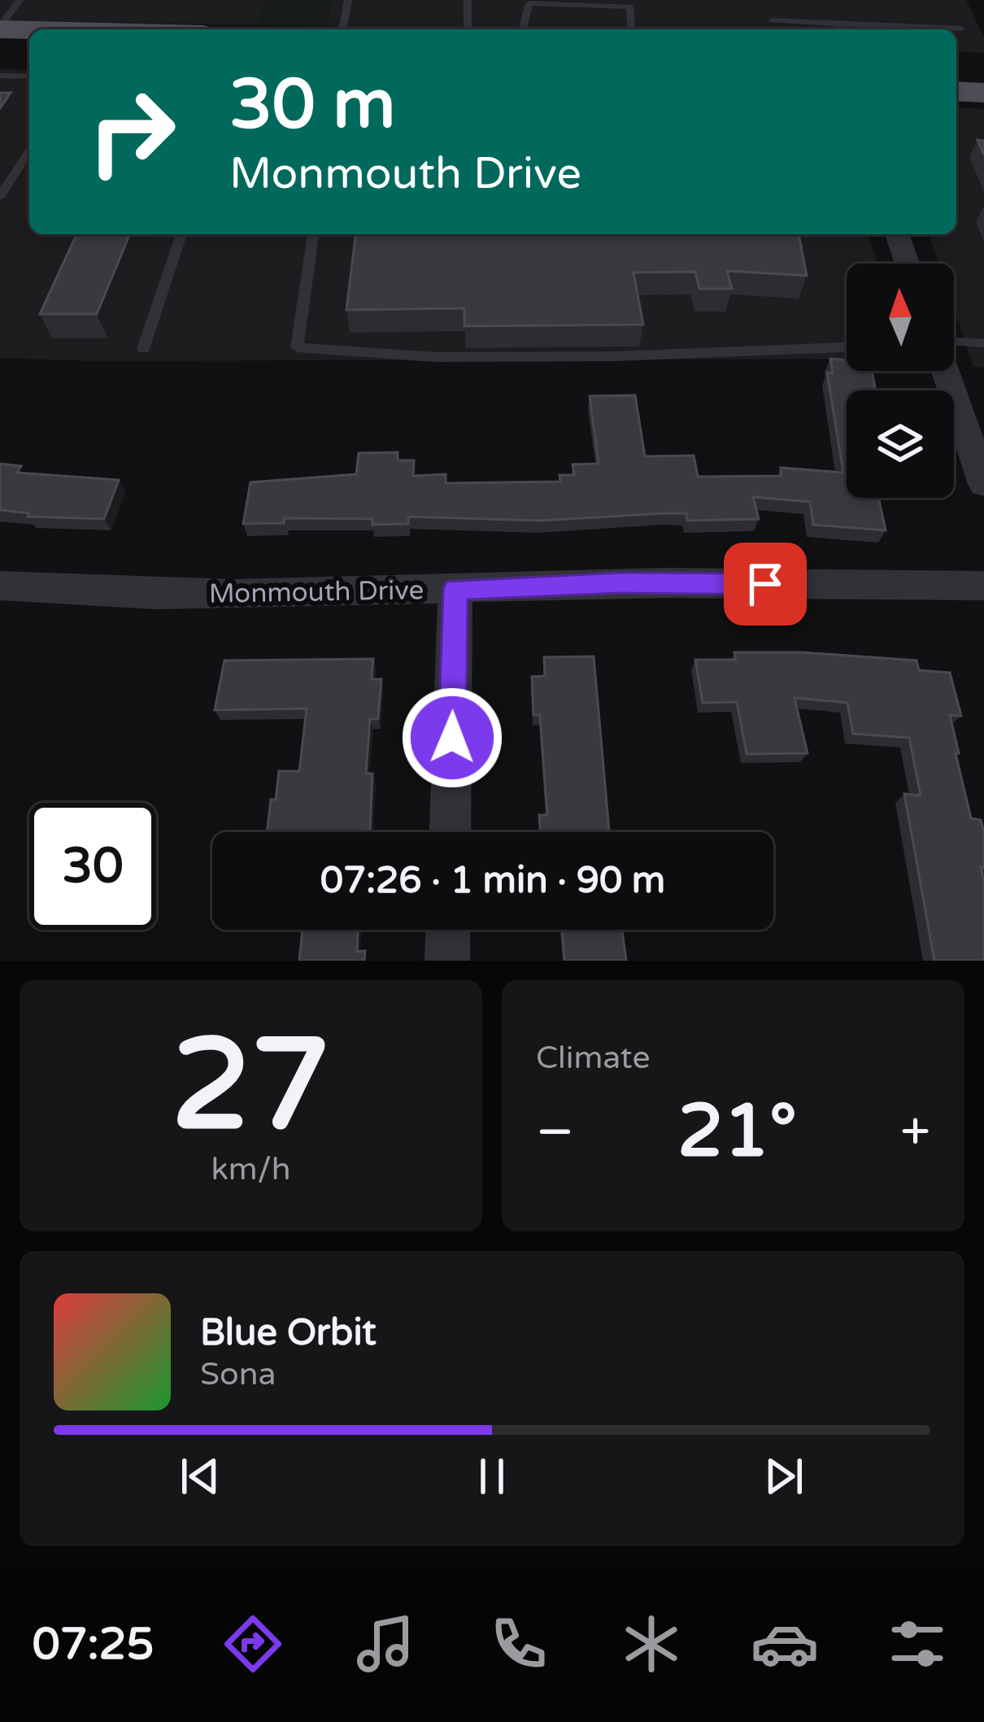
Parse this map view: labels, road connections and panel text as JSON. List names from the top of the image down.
{
  "streets": {
    "street": ["Monmouth Drive"]
  },
  "north": "top",
  "page": {
    "turn": ["30 m", "Monmouth Drive"],
    "limit": "30",
    "trip": "07:26 · 1 min · 90 m",
    "tile": [
      ["27", "km/h"],
      "Climate"
    ],
    "heat": ["−", "21°", "+"],
    "song": ["Blue Orbit", "Sona"],
    "tabs": "07:25"
  }
}
